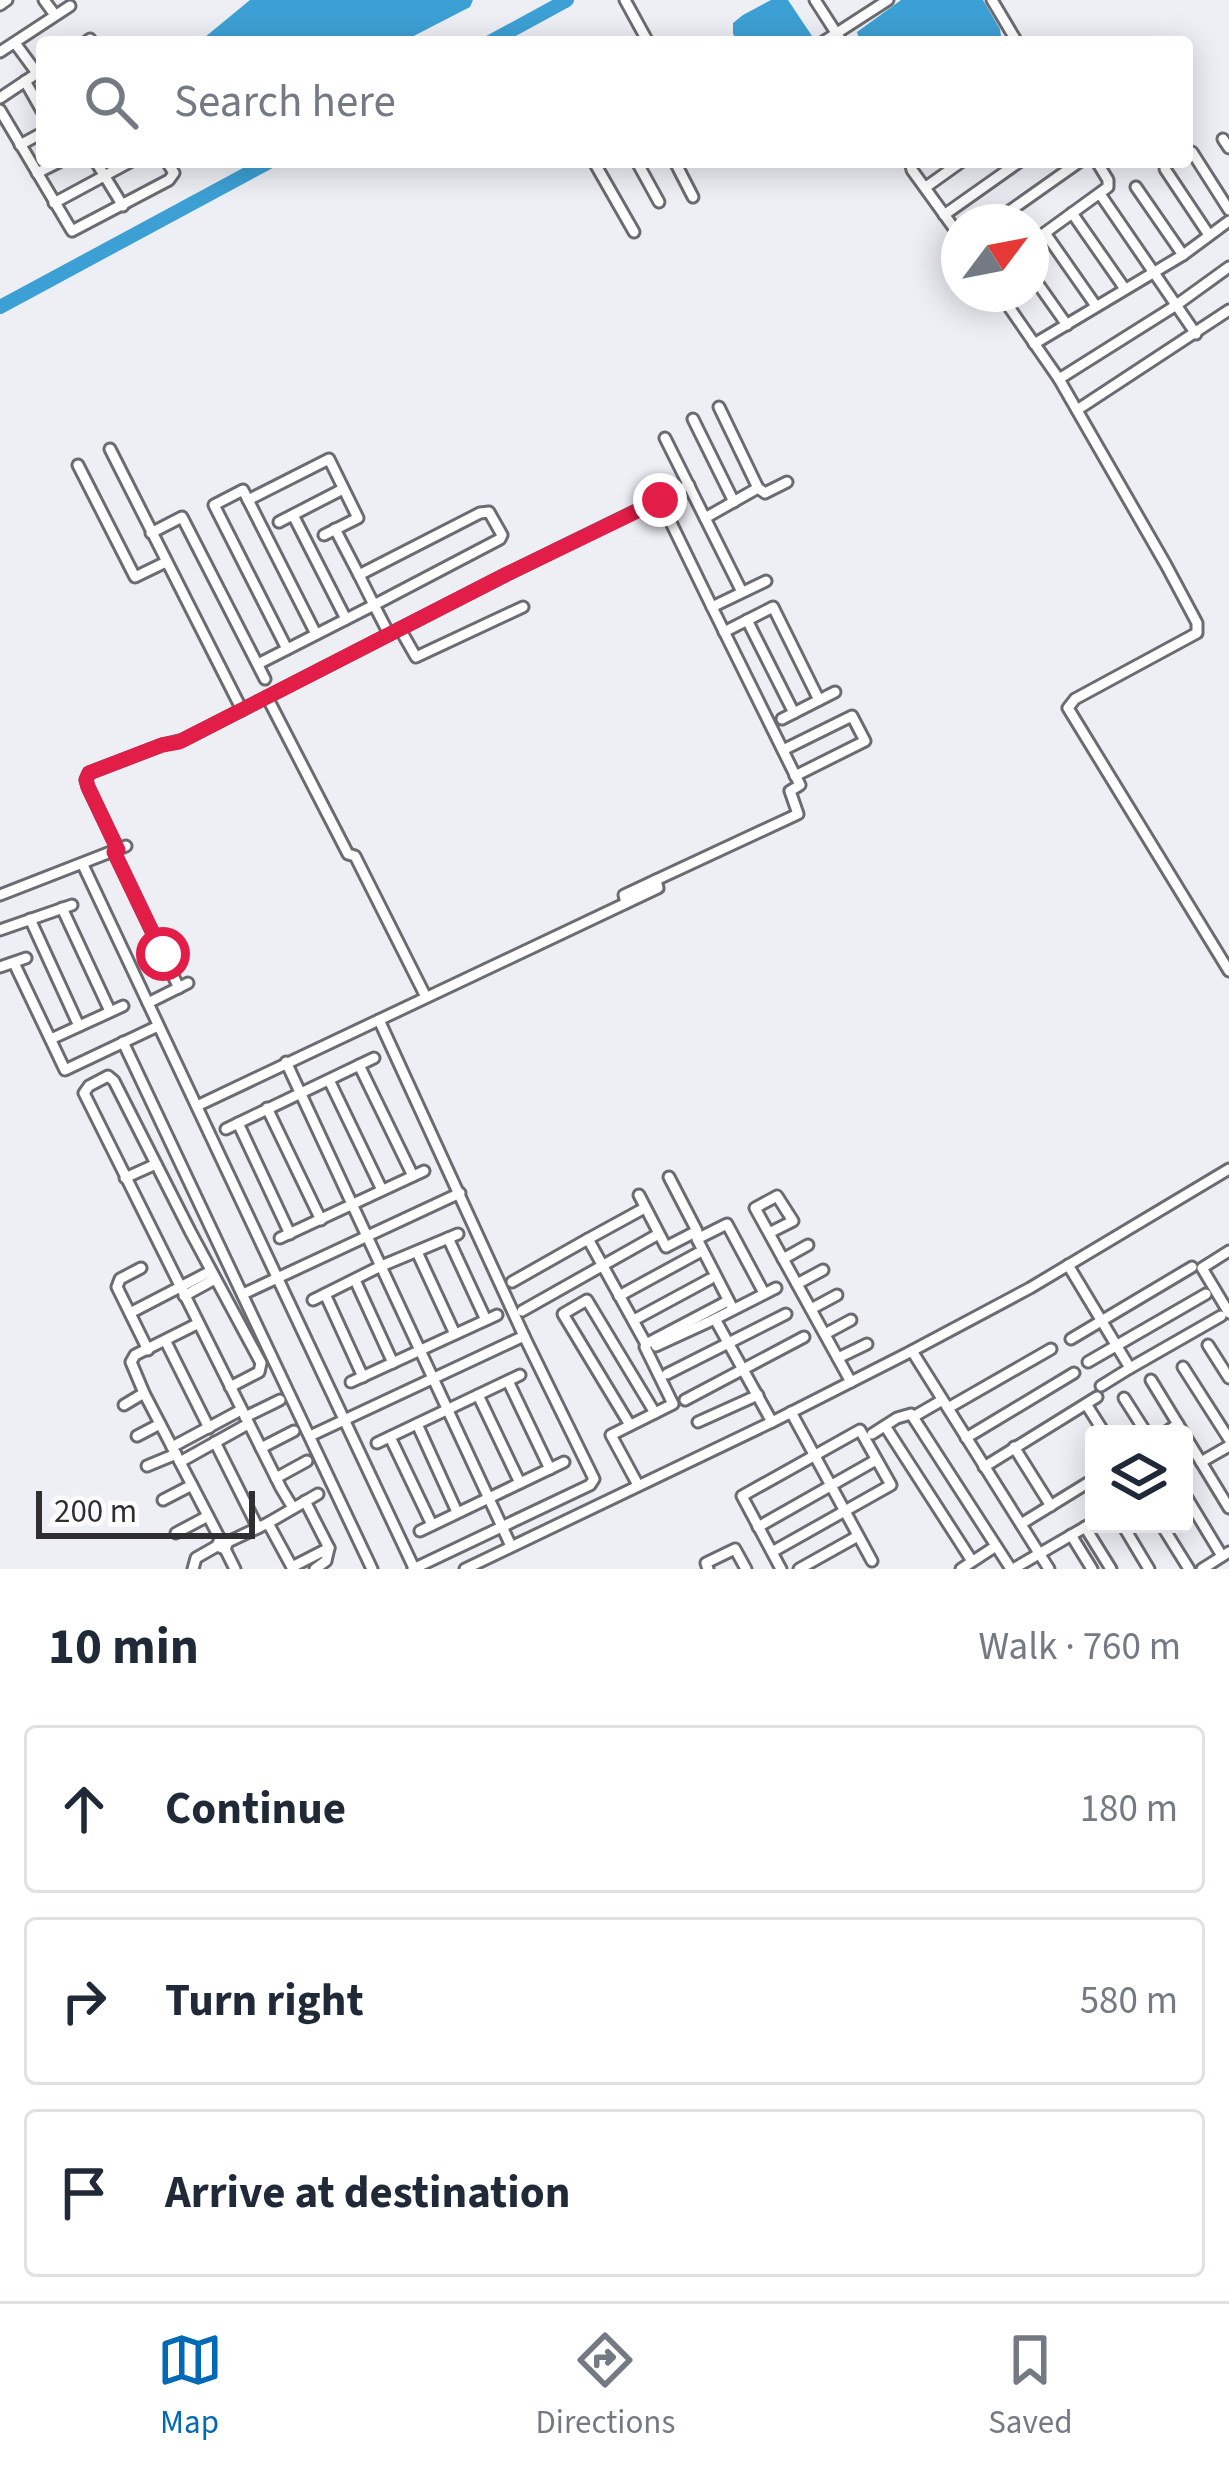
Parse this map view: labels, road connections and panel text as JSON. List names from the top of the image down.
{
  "scale_bar": "200 m",
  "north": "top right",
  "page": {
    "search": "Search here",
    "scale": "200 m",
    "heading": ["10 min", "Walk · 760 m"],
    "list": [
      ["Continue", "180 m"],
      ["Turn right", "580 m"],
      "Arrive at destination"
    ],
    "nav": ["Map", "Directions", "Saved"]
  }
}
